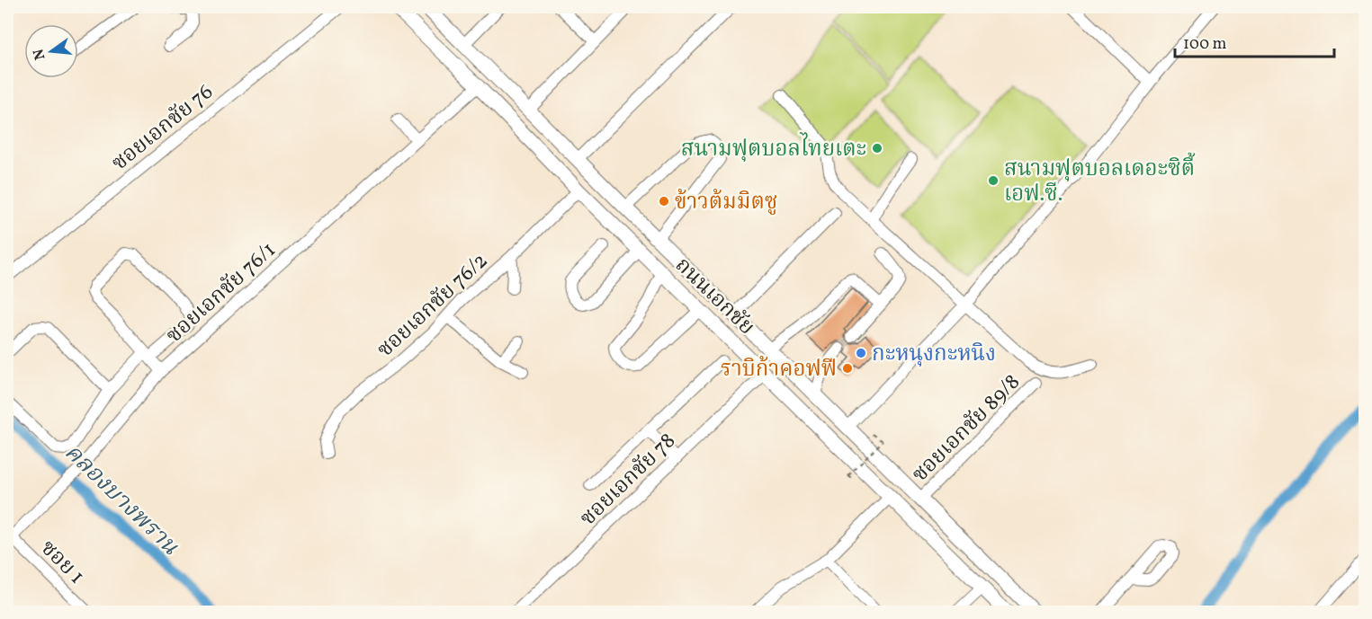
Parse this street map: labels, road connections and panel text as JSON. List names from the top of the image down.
{
  "streets": {
    "main road": ["ถนนเอกชัย"],
    "street": [
      "ซอยเอกชัย 76",
      "ซอยเอกชัย 76/1",
      "ซอยเอกชัย 76/2",
      "ซอยเอกชัย 89/8",
      "ซอยเอกชัย 78",
      "ซอย 1"
    ]
  },
  "crossings": [
    ["ซอยเอกชัย 76/1", "ถนนเอกชัย"],
    ["ซอยเอกชัย 76/1", "ซอย 1"],
    ["ถนนเอกชัย", "ซอยเอกชัย 76/2"],
    ["ถนนเอกชัย", "ซอยเอกชัย 89/8"],
    ["ถนนเอกชัย", "ซอยเอกชัย 78"]
  ],
  "water": ["คลองบางพราน"],
  "places": [
    "สนามฟุตบอลไทยเตะ",
    "สนามฟุตบอลเดอะซิตี้ เอฟ.ซี.",
    "ข้าวต้มมิตซู",
    "กะหนุงกะหนิง",
    "ราบิก้าคอฟฟี"
  ],
  "scale_bar": "100 m",
  "north": "left"
}
